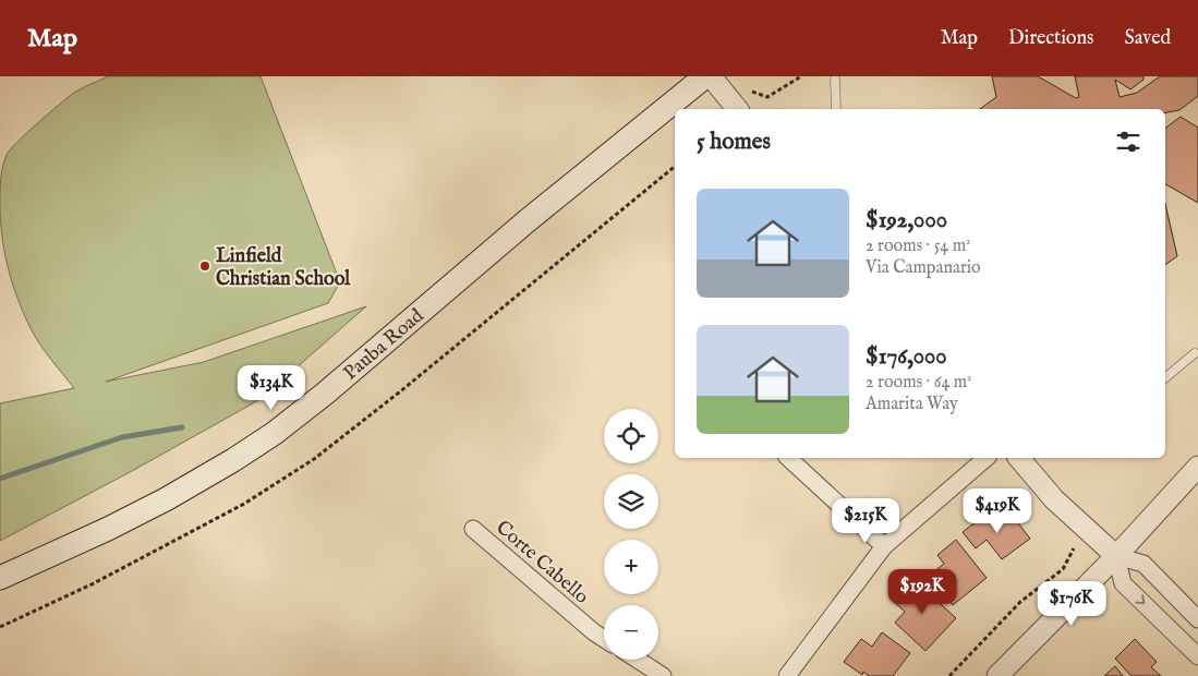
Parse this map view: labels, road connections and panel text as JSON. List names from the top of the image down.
{
  "streets": {
    "main road": ["Pauba Road"],
    "street": ["Corte Cabello"]
  },
  "places": ["Linfield Christian School"],
  "page": {
    "header": "Map",
    "nav": ["Map", "Directions", "Saved"],
    "heading": "5 homes",
    "list": [
      {
        "name": "$192,000",
        "note": "2 rooms · 54 m² · Via Campanario"
      },
      {
        "name": "$176,000",
        "note": "2 rooms · 64 m² · Amarita Way"
      }
    ],
    "price": [
      "$134K",
      "$419K",
      "$215K",
      "$192K",
      "$176K"
    ],
    "map_buttons": ["+", "−"]
  }
}
